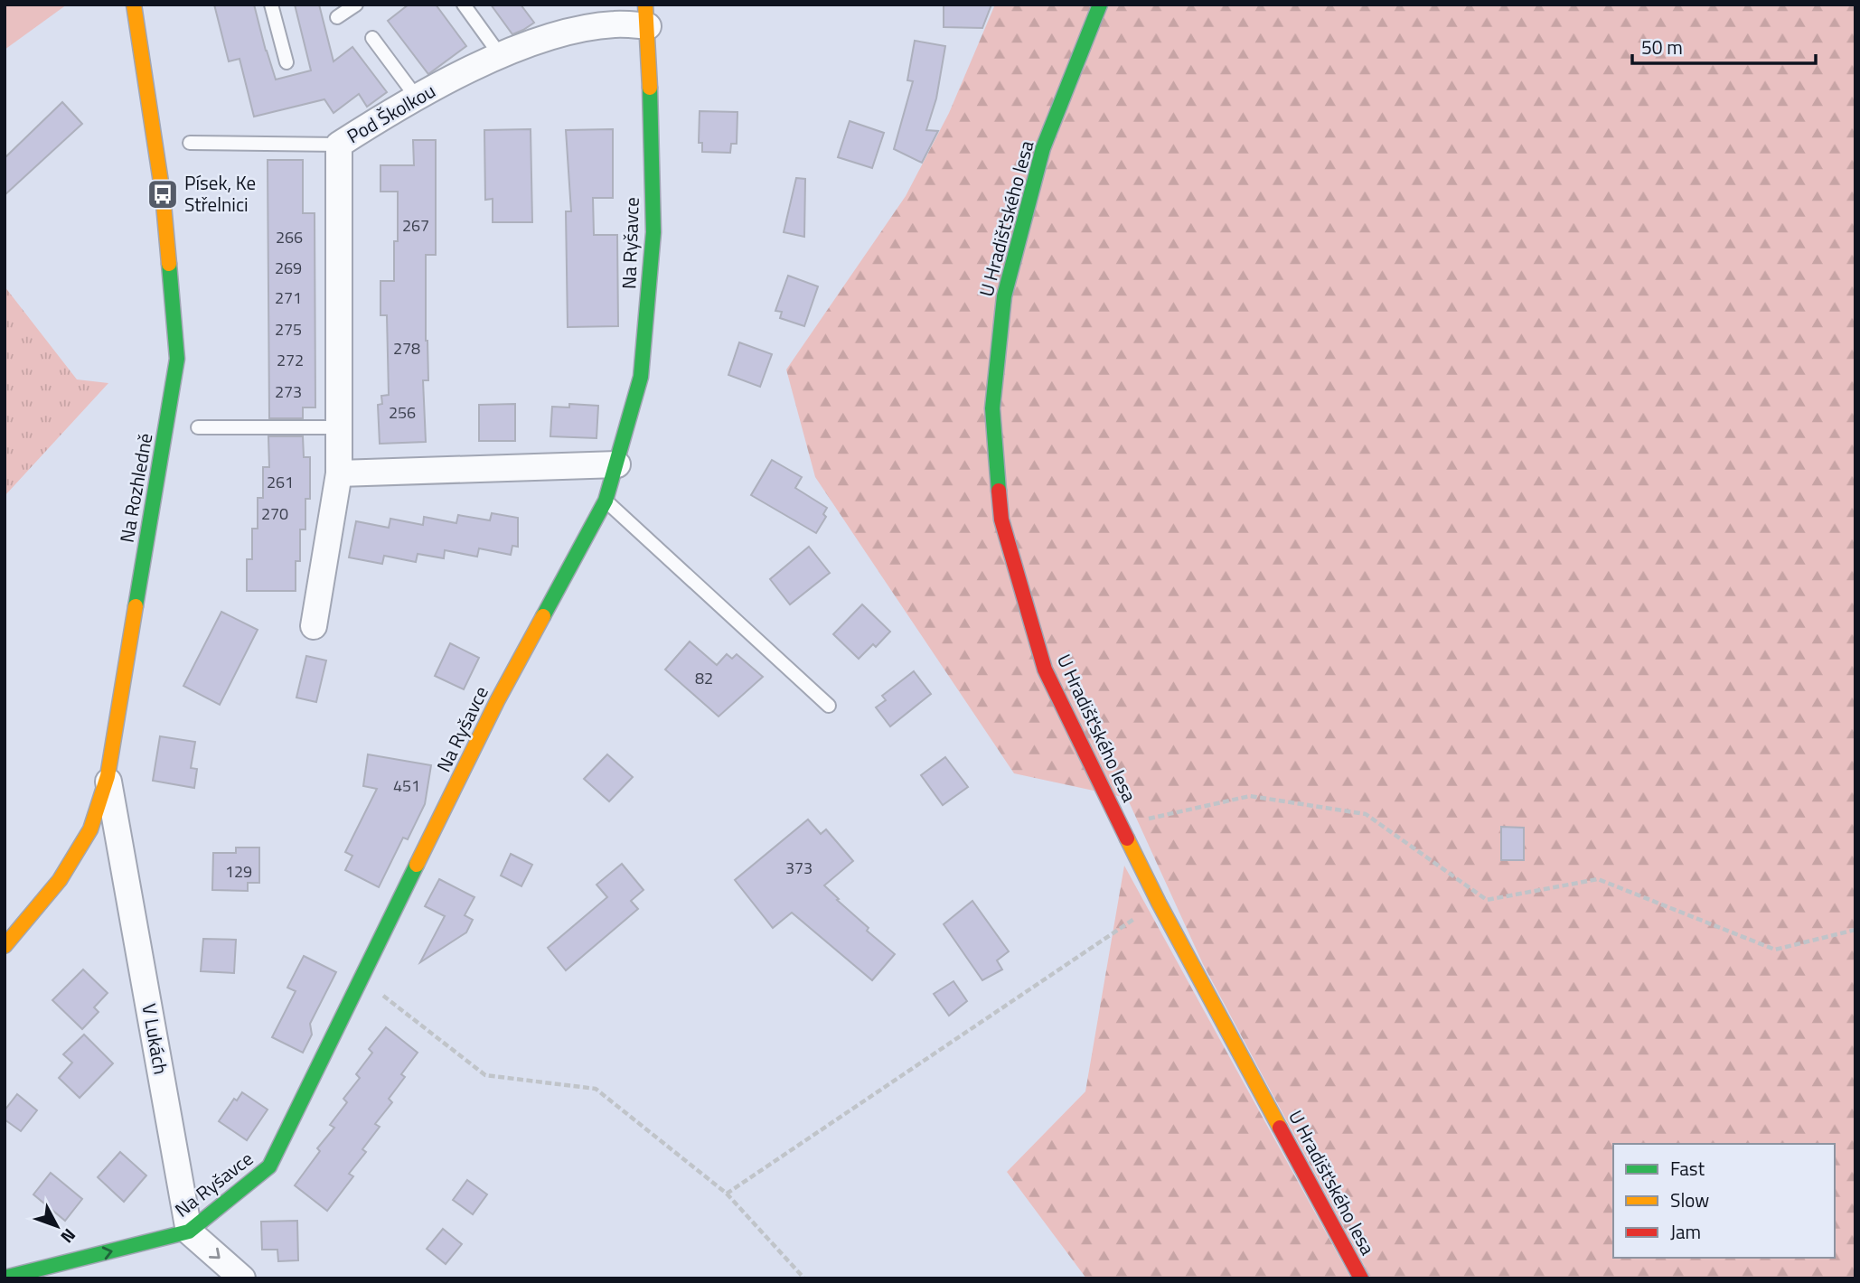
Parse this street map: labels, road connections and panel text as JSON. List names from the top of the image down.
{
  "streets": {
    "street": [
      "Pod Školkou",
      "U Hradišťského lesa",
      "Na Ryšavce",
      "Na Rozhledně",
      "V Lukách"
    ]
  },
  "crossings": [
    ["Pod Školkou", "Na Ryšavce"],
    ["Na Ryšavce", "V Lukách"],
    ["Na Rozhledně", "V Lukách"]
  ],
  "places": {
    "bus stop": ["Písek, Ke Střelnici"]
  },
  "house_numbers": [
    "267",
    "266",
    "269",
    "271",
    "275",
    "278",
    "272",
    "273",
    "256",
    "261",
    "270",
    "82",
    "451",
    "373",
    "129"
  ],
  "legend": ["Fast", "Slow", "Jam"],
  "scale_bar": "50 m",
  "north": "bottom right"
}
